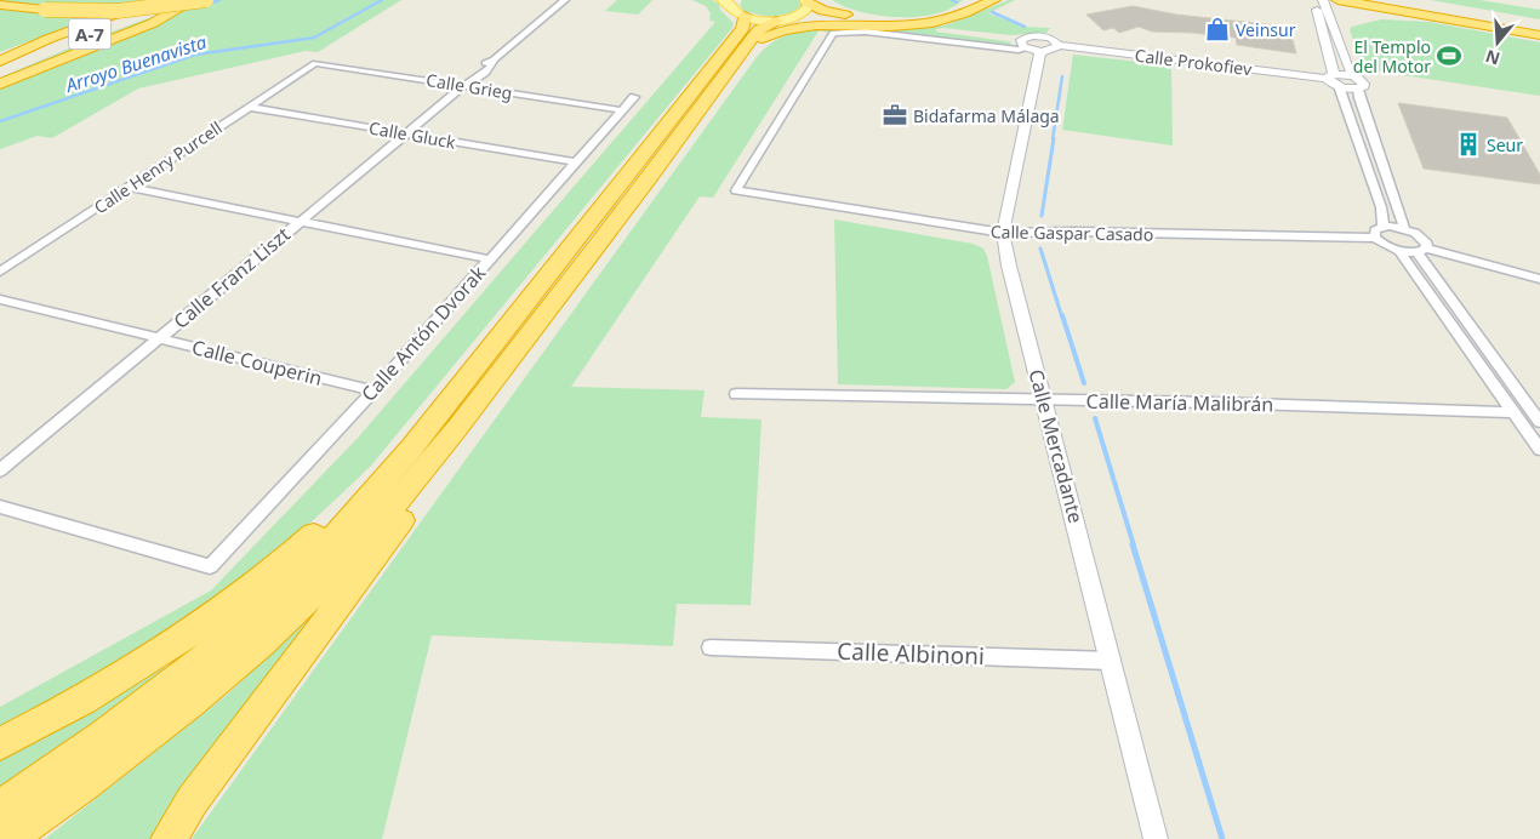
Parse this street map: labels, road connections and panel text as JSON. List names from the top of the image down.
{
  "streets": {
    "highway": ["A-7"],
    "street": [
      "Calle Prokofiev",
      "Calle Grieg",
      "Calle Gluck",
      "Calle Henry Purcell",
      "Calle Gaspar Casado",
      "Calle Franz Liszt",
      "Calle Antón Dvorak",
      "Calle Couperin",
      "Calle María Malibrán",
      "Calle Mercadante",
      "Calle Albinoni"
    ]
  },
  "crossings": [
    ["Calle Grieg", "Calle Henry Purcell"],
    ["Calle Grieg", "Calle Franz Liszt"],
    ["Calle Grieg", "Calle Antón Dvorak"],
    ["Calle Gluck", "Calle Henry Purcell"],
    ["Calle Gluck", "Calle Franz Liszt"],
    ["Calle Gluck", "Calle Antón Dvorak"],
    ["Calle Gaspar Casado", "Calle Mercadante"],
    ["Calle Franz Liszt", "Calle Couperin"],
    ["Calle Antón Dvorak", "Calle Couperin"],
    ["Calle María Malibrán", "Calle Mercadante"],
    ["Calle Mercadante", "Calle Albinoni"]
  ],
  "water": ["Arroyo Buenavista"],
  "places": {
    "shop": ["Veinsur"],
    "sports": ["El Templo del Motor"],
    "office": ["Bidafarma Málaga"],
    "building": ["Seur"]
  },
  "north": "bottom"
}
